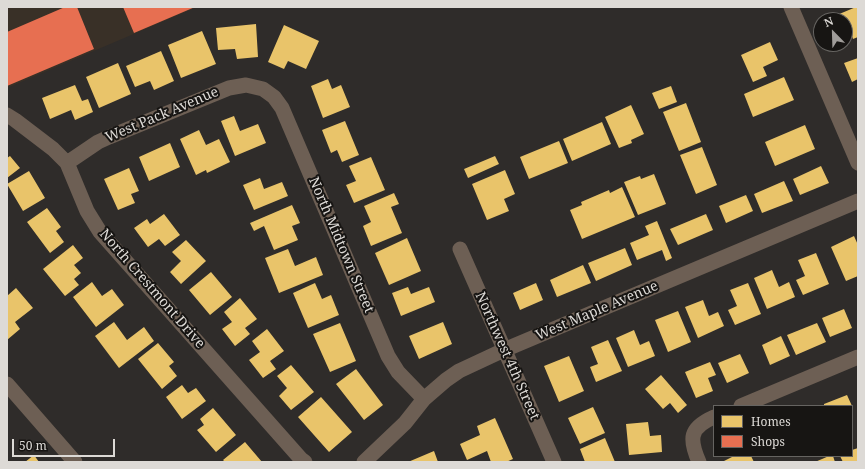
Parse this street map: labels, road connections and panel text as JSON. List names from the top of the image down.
{
  "streets": {
    "street": [
      "West Pack Avenue",
      "North Midtown Street",
      "North Crestmont Drive",
      "West Maple Avenue",
      "Northwest 4th Street"
    ]
  },
  "crossings": [
    ["West Pack Avenue", "North Midtown Street"],
    ["West Pack Avenue", "North Crestmont Drive"],
    ["North Midtown Street", "West Maple Avenue"],
    ["West Maple Avenue", "Northwest 4th Street"]
  ],
  "legend": ["Homes", "Shops"],
  "scale_bar": "50 m",
  "north": "top left"
}
